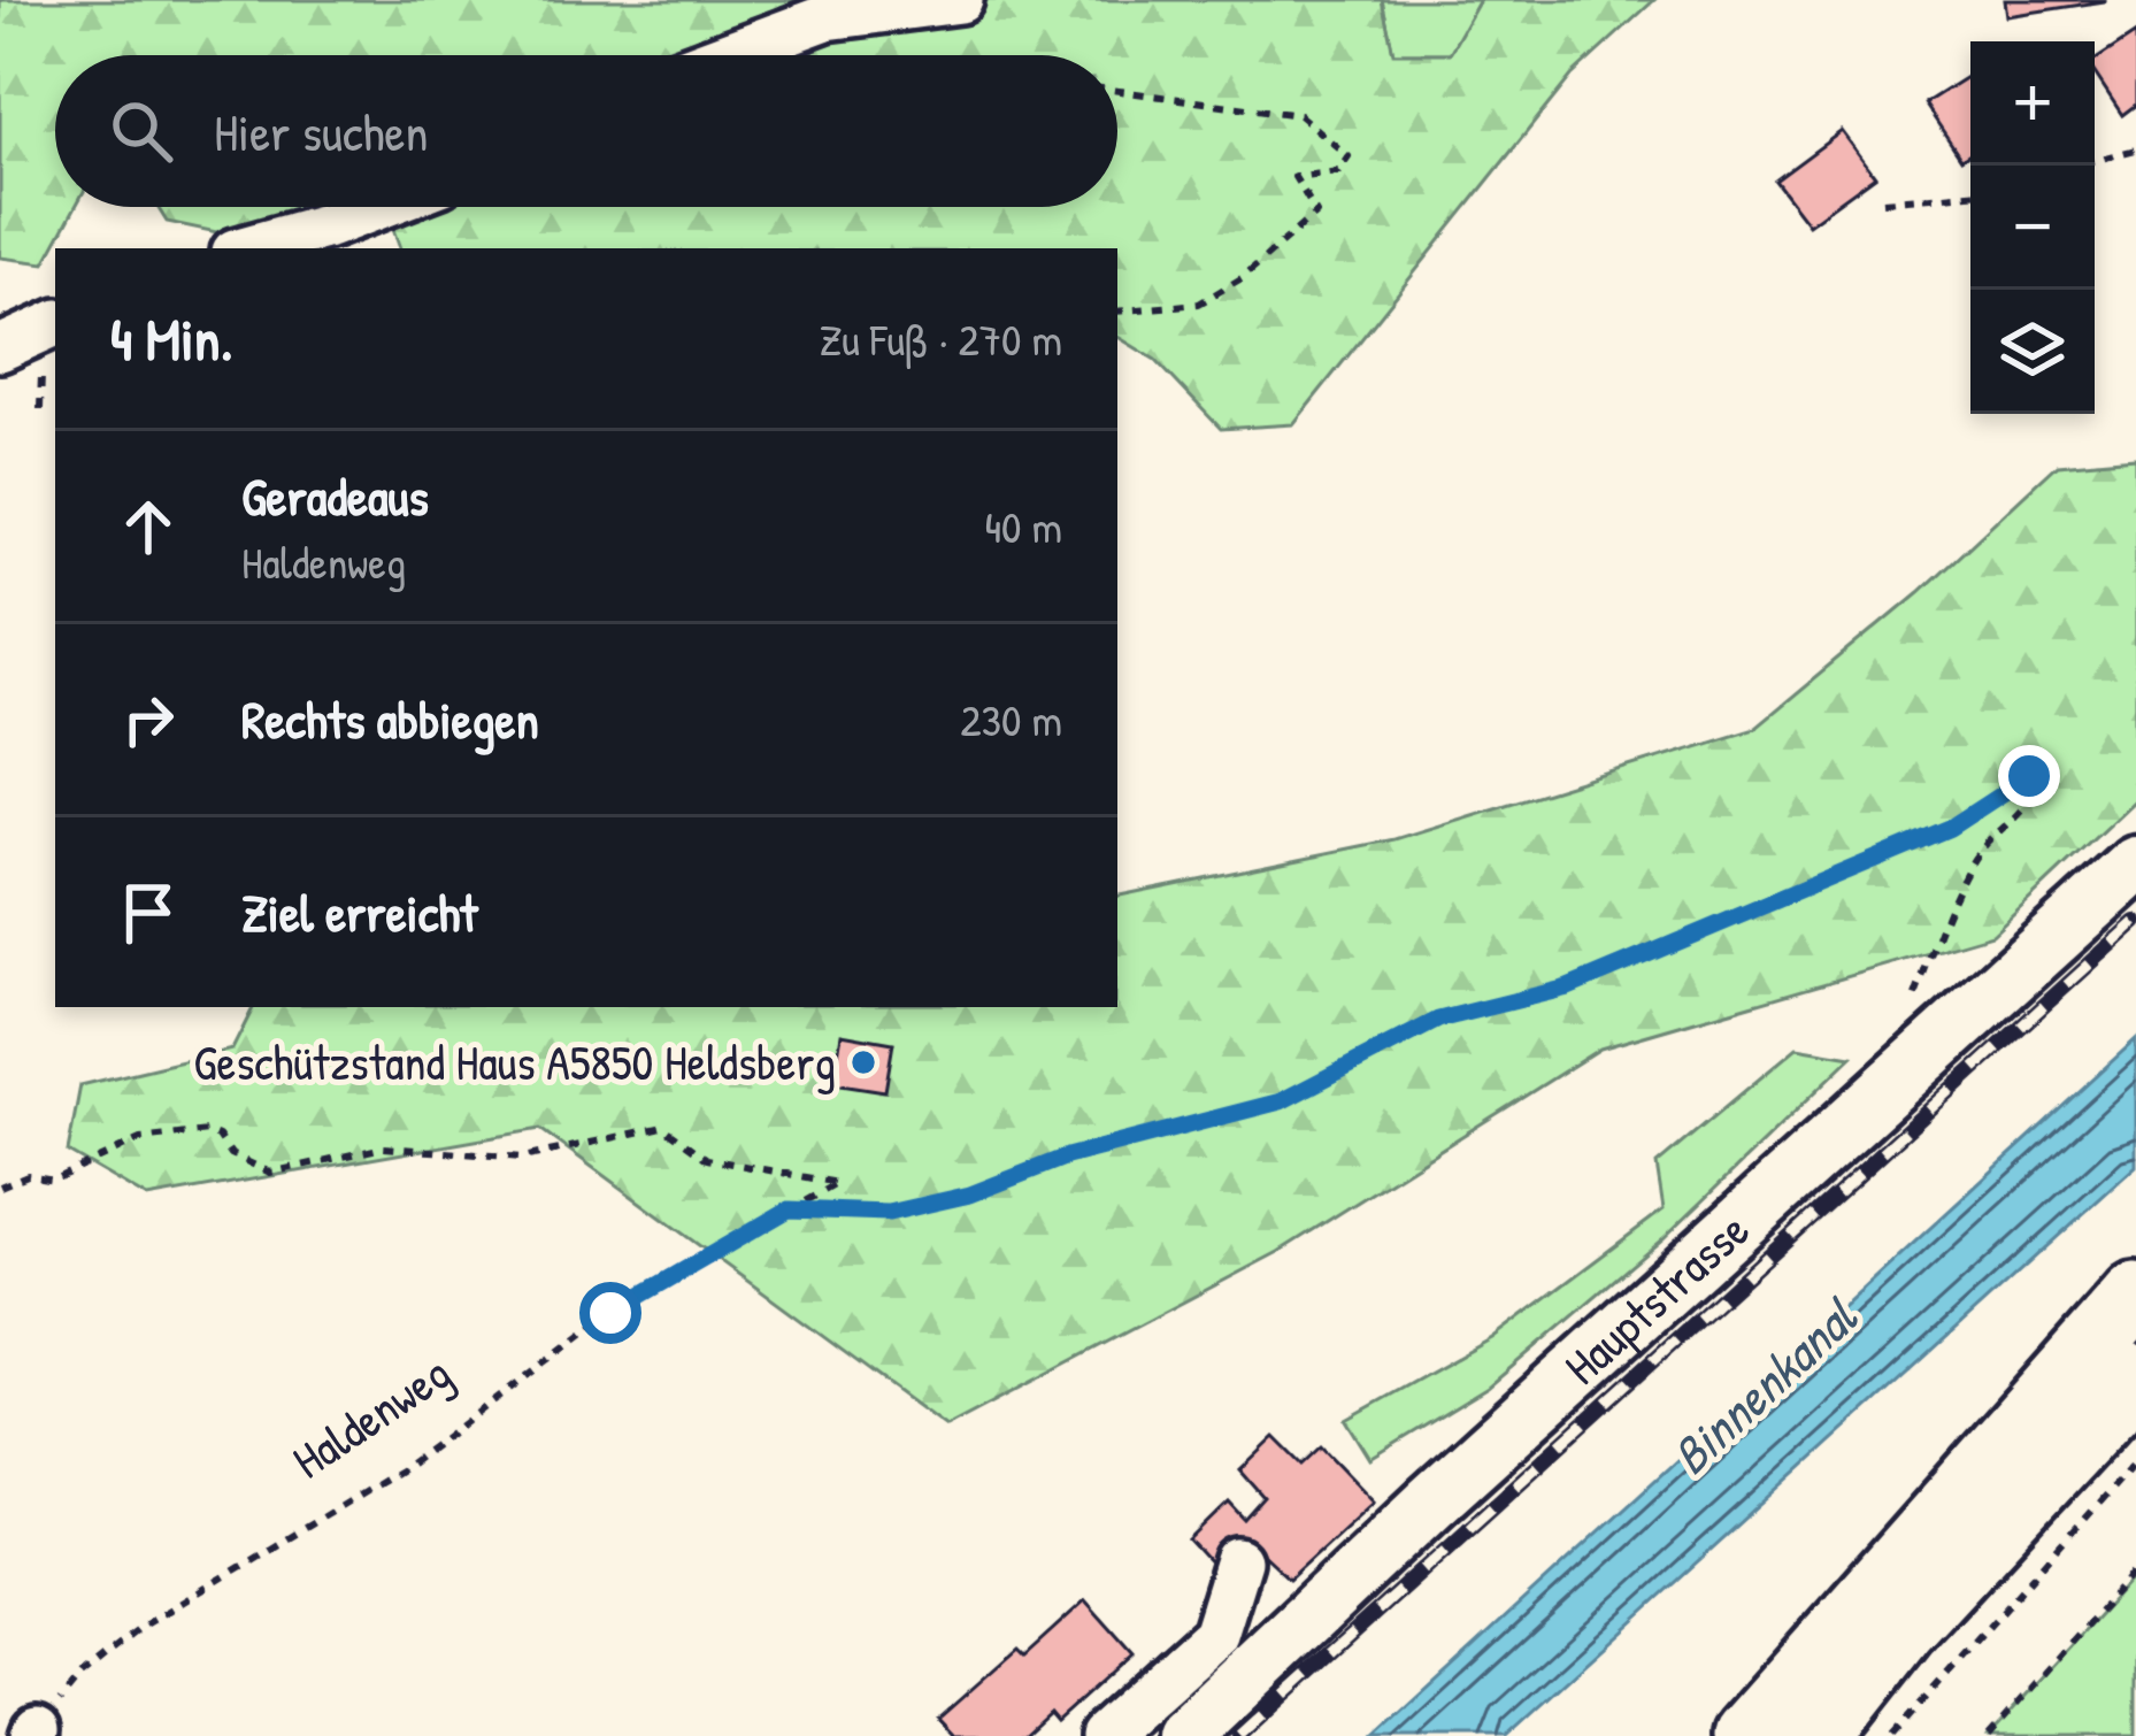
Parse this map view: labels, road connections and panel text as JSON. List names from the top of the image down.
{
  "streets": {
    "main road": ["Hauptstrasse"],
    "path": ["Haldenweg"]
  },
  "water": ["Binnenkanal"],
  "places": ["Geschützstand Haus A5850 Heldsberg"],
  "page": {
    "map_buttons": ["+", "−"],
    "search": "Hier suchen",
    "heading": ["4 Min.", "Zu Fuß · 270 m"],
    "list": [
      ["Geradeaus", "Haldenweg", "40 m"],
      ["Rechts abbiegen", "230 m"],
      "Ziel erreicht"
    ]
  }
}
